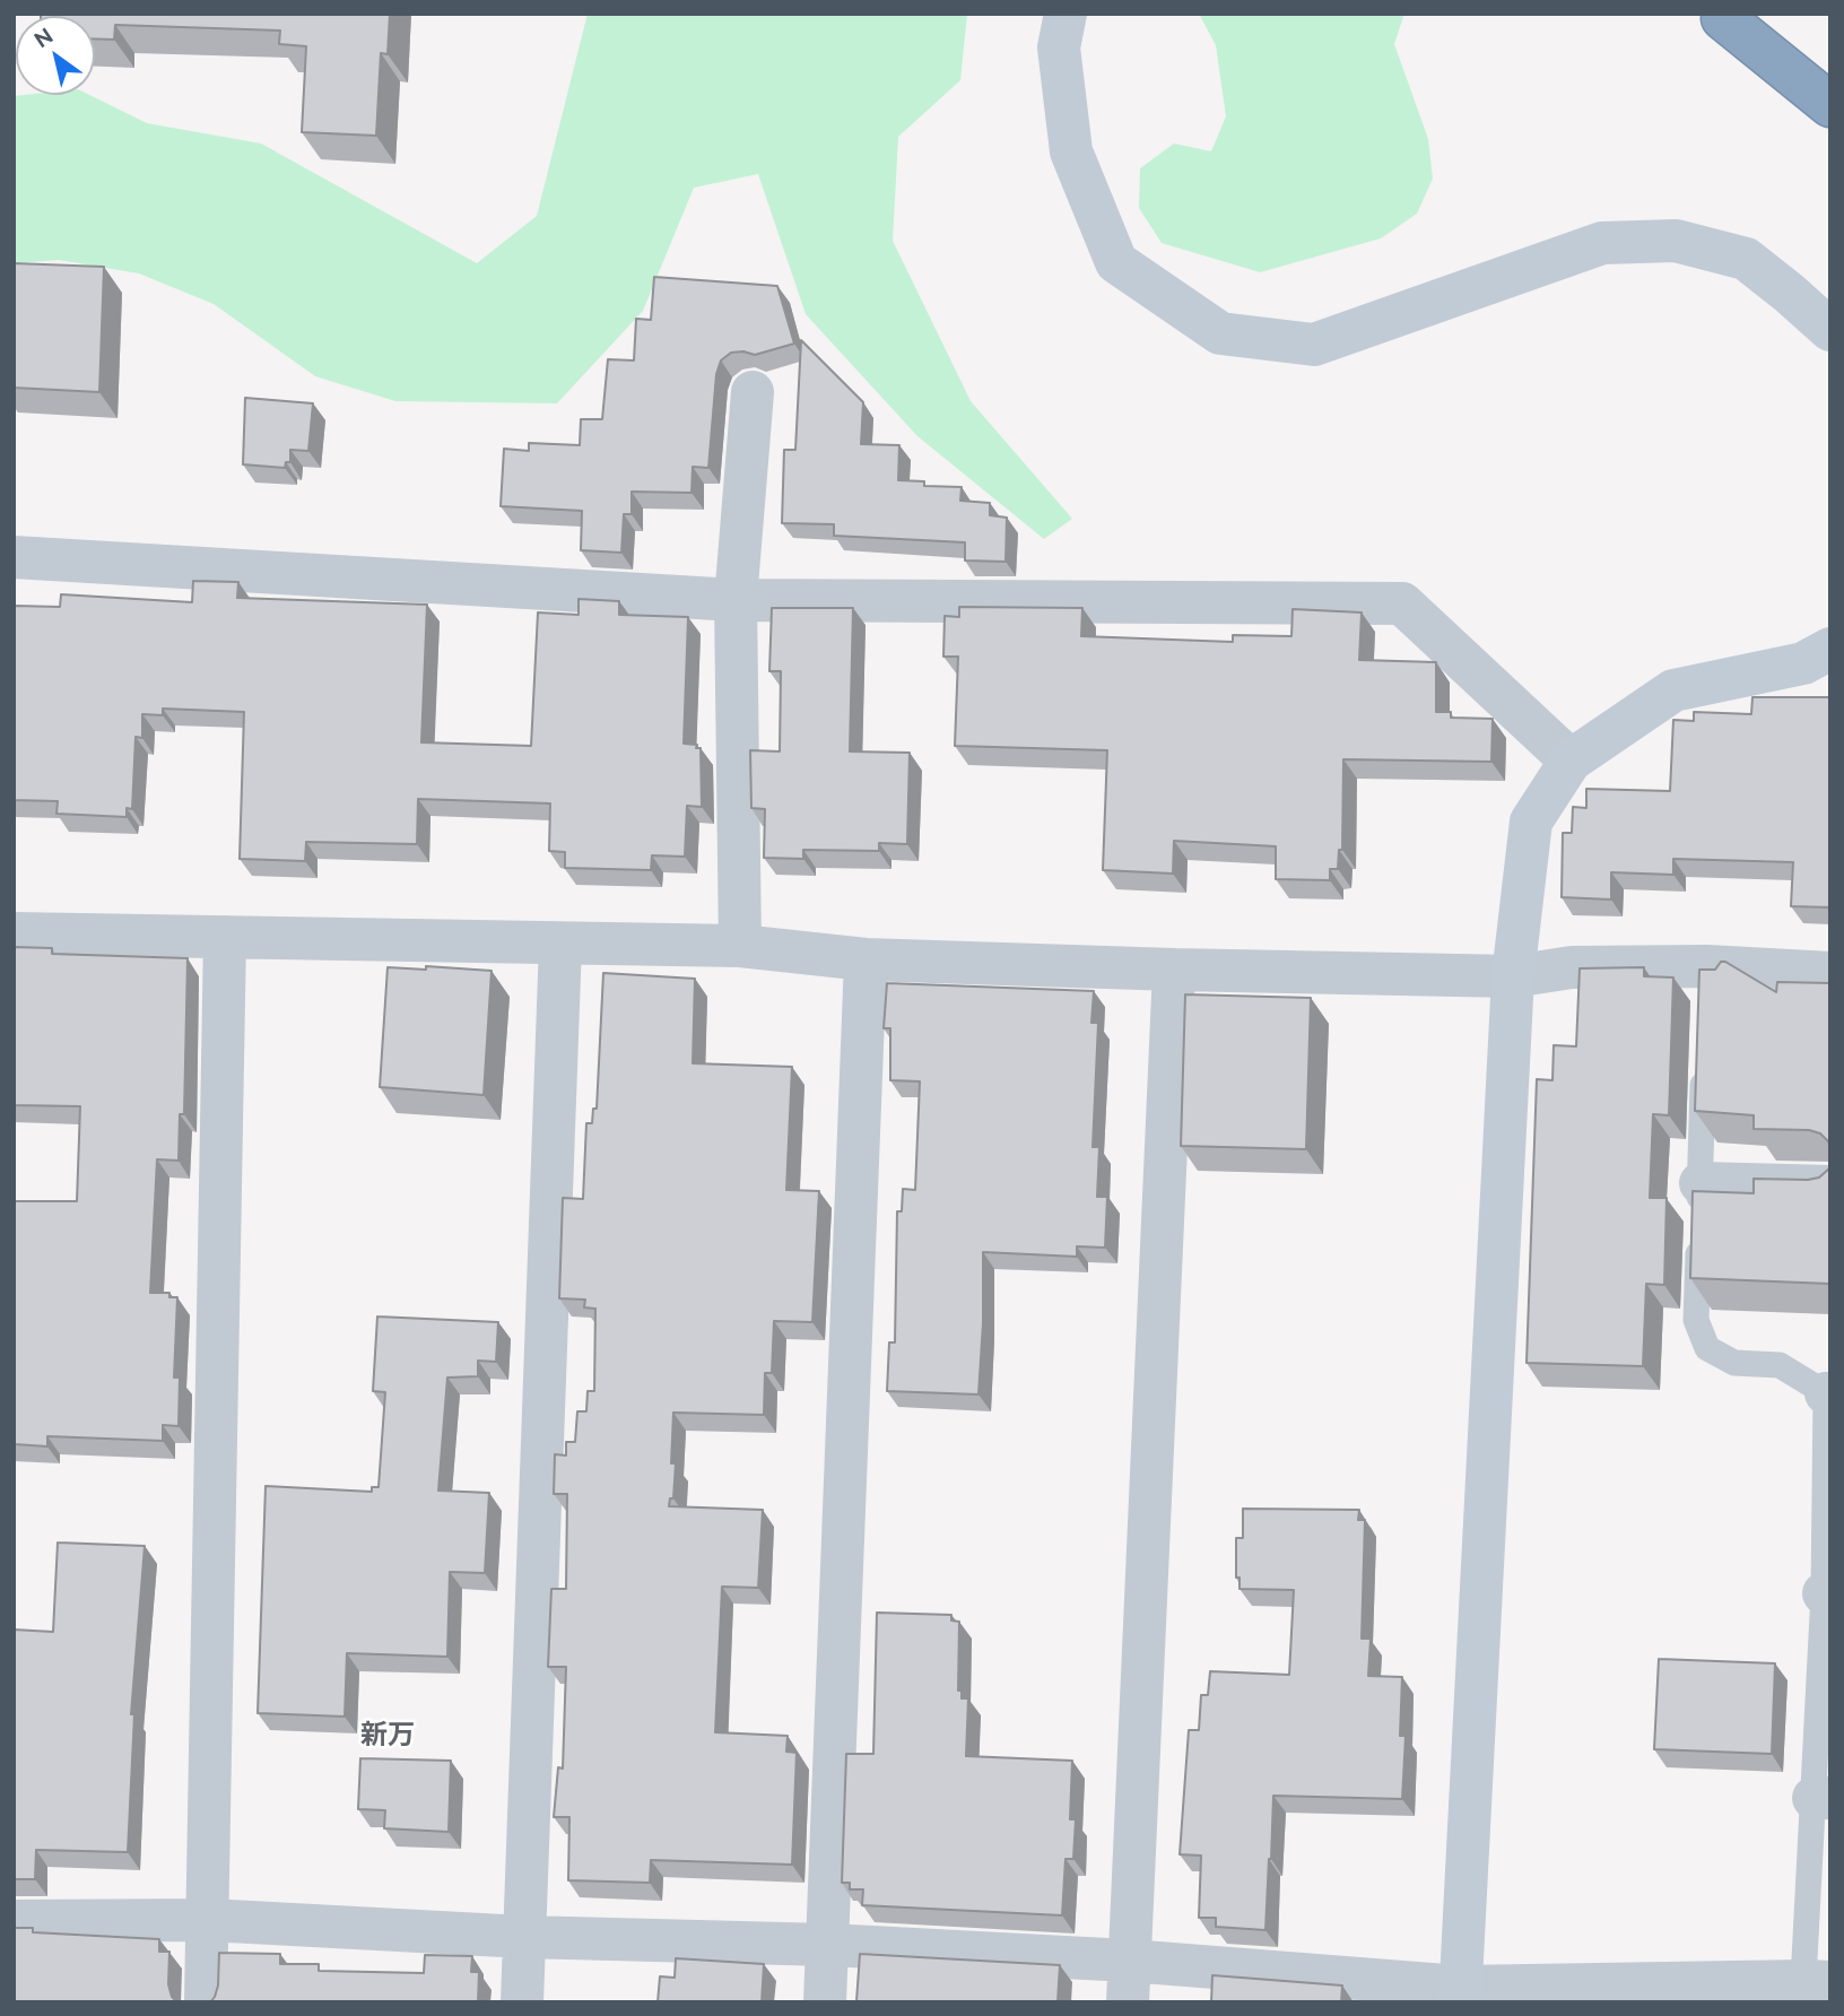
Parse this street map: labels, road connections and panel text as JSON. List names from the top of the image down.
{
  "districts": ["新万"],
  "north": "top left"
}
